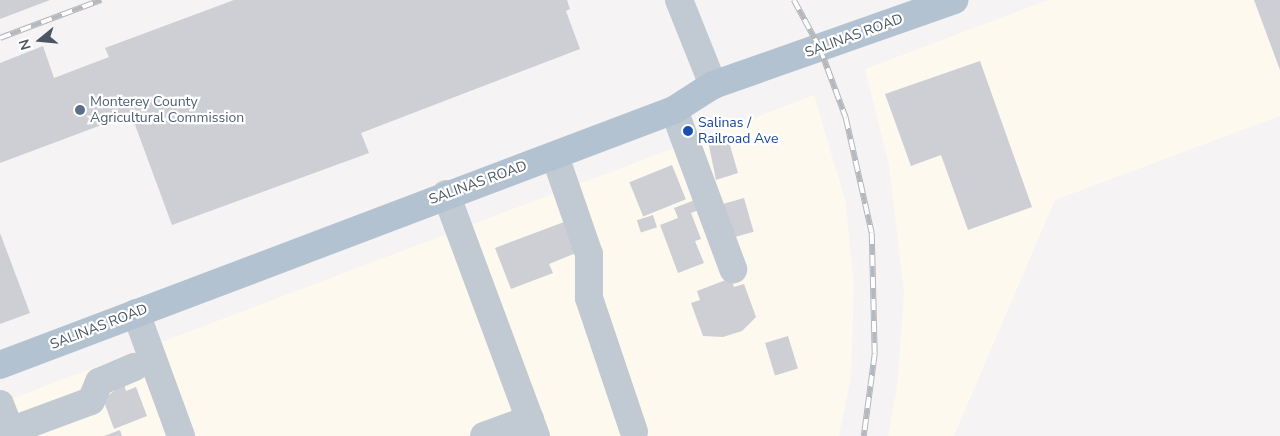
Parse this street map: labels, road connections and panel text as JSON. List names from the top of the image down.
{
  "streets": {
    "main road": ["SALINAS ROAD"]
  },
  "places": ["Monterey County Agricultural Commission", "Salinas / Railroad Ave"],
  "north": "left"
}
